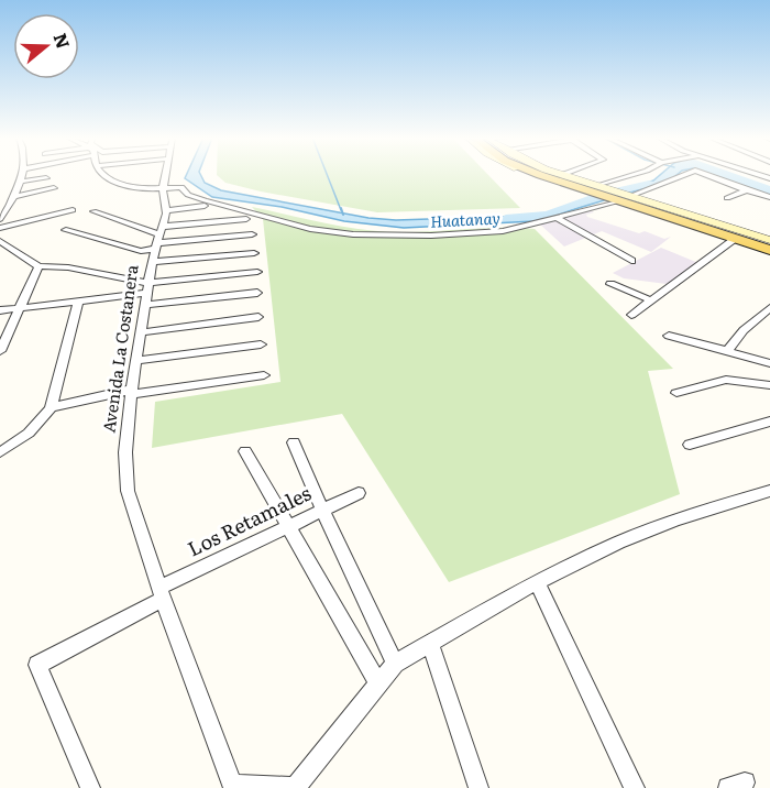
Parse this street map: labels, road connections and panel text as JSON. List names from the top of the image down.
{
  "streets": {
    "street": ["Avenida La Costanera", "Los Retamales"]
  },
  "crossings": [
    ["Avenida La Costanera", "Los Retamales"]
  ],
  "water": ["Huatanay"],
  "north": "right"
}
